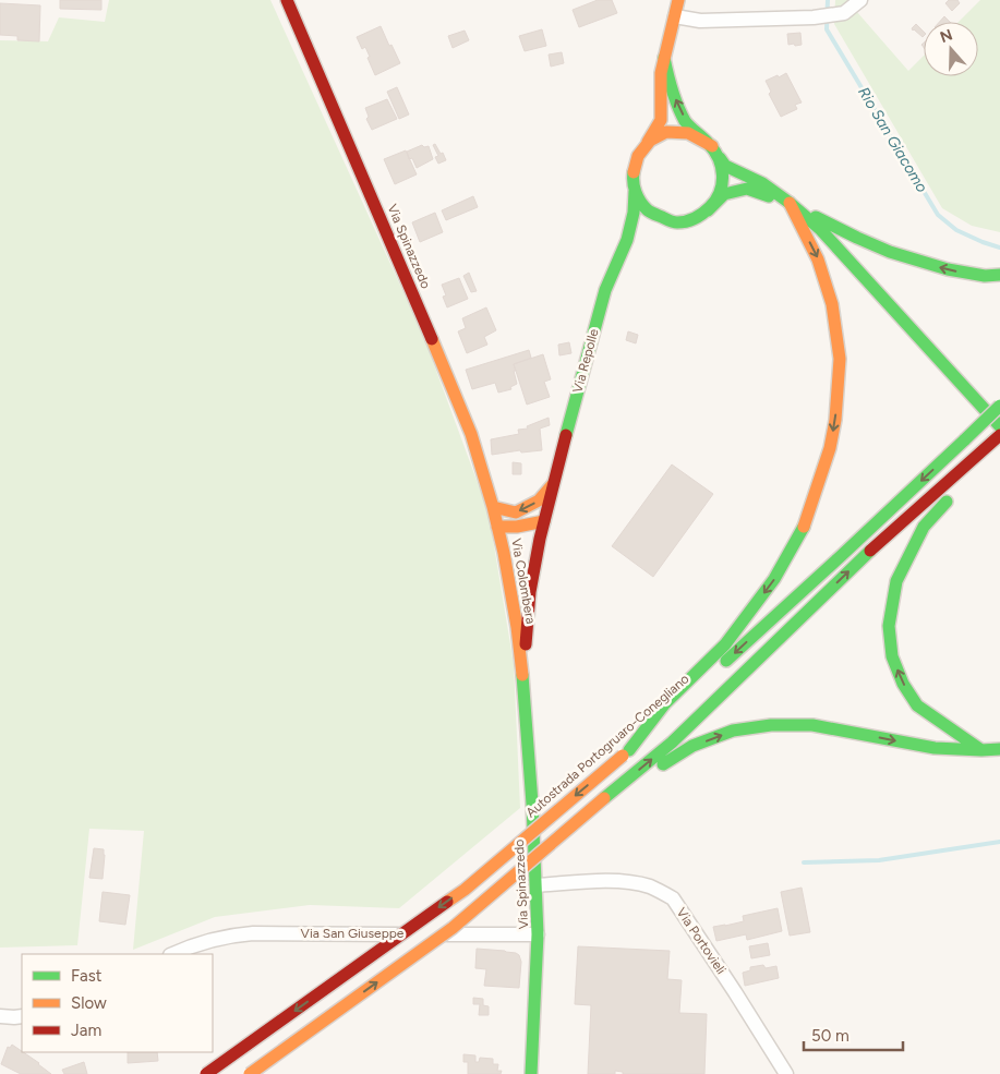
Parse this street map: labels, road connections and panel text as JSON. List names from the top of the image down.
{
  "streets": {
    "main road": [
      "Via Spinazzedo",
      "Via Repolle",
      "Via Colombera",
      "Autostrada Portogruaro-Conegliano"
    ],
    "street": ["Via San Giuseppe", "Via Portovieli"]
  },
  "crossings": [
    ["Via Spinazzedo", "Via Repolle"],
    ["Via Spinazzedo", "Via Colombera"],
    ["Via Spinazzedo", "Via San Giuseppe"],
    ["Via Spinazzedo", "Via Portovieli"],
    ["Via Repolle", "Via Colombera"]
  ],
  "water": ["Rio San Giacomo"],
  "legend": ["Fast", "Slow", "Jam"],
  "scale_bar": "50 m",
  "north": "top"
}
